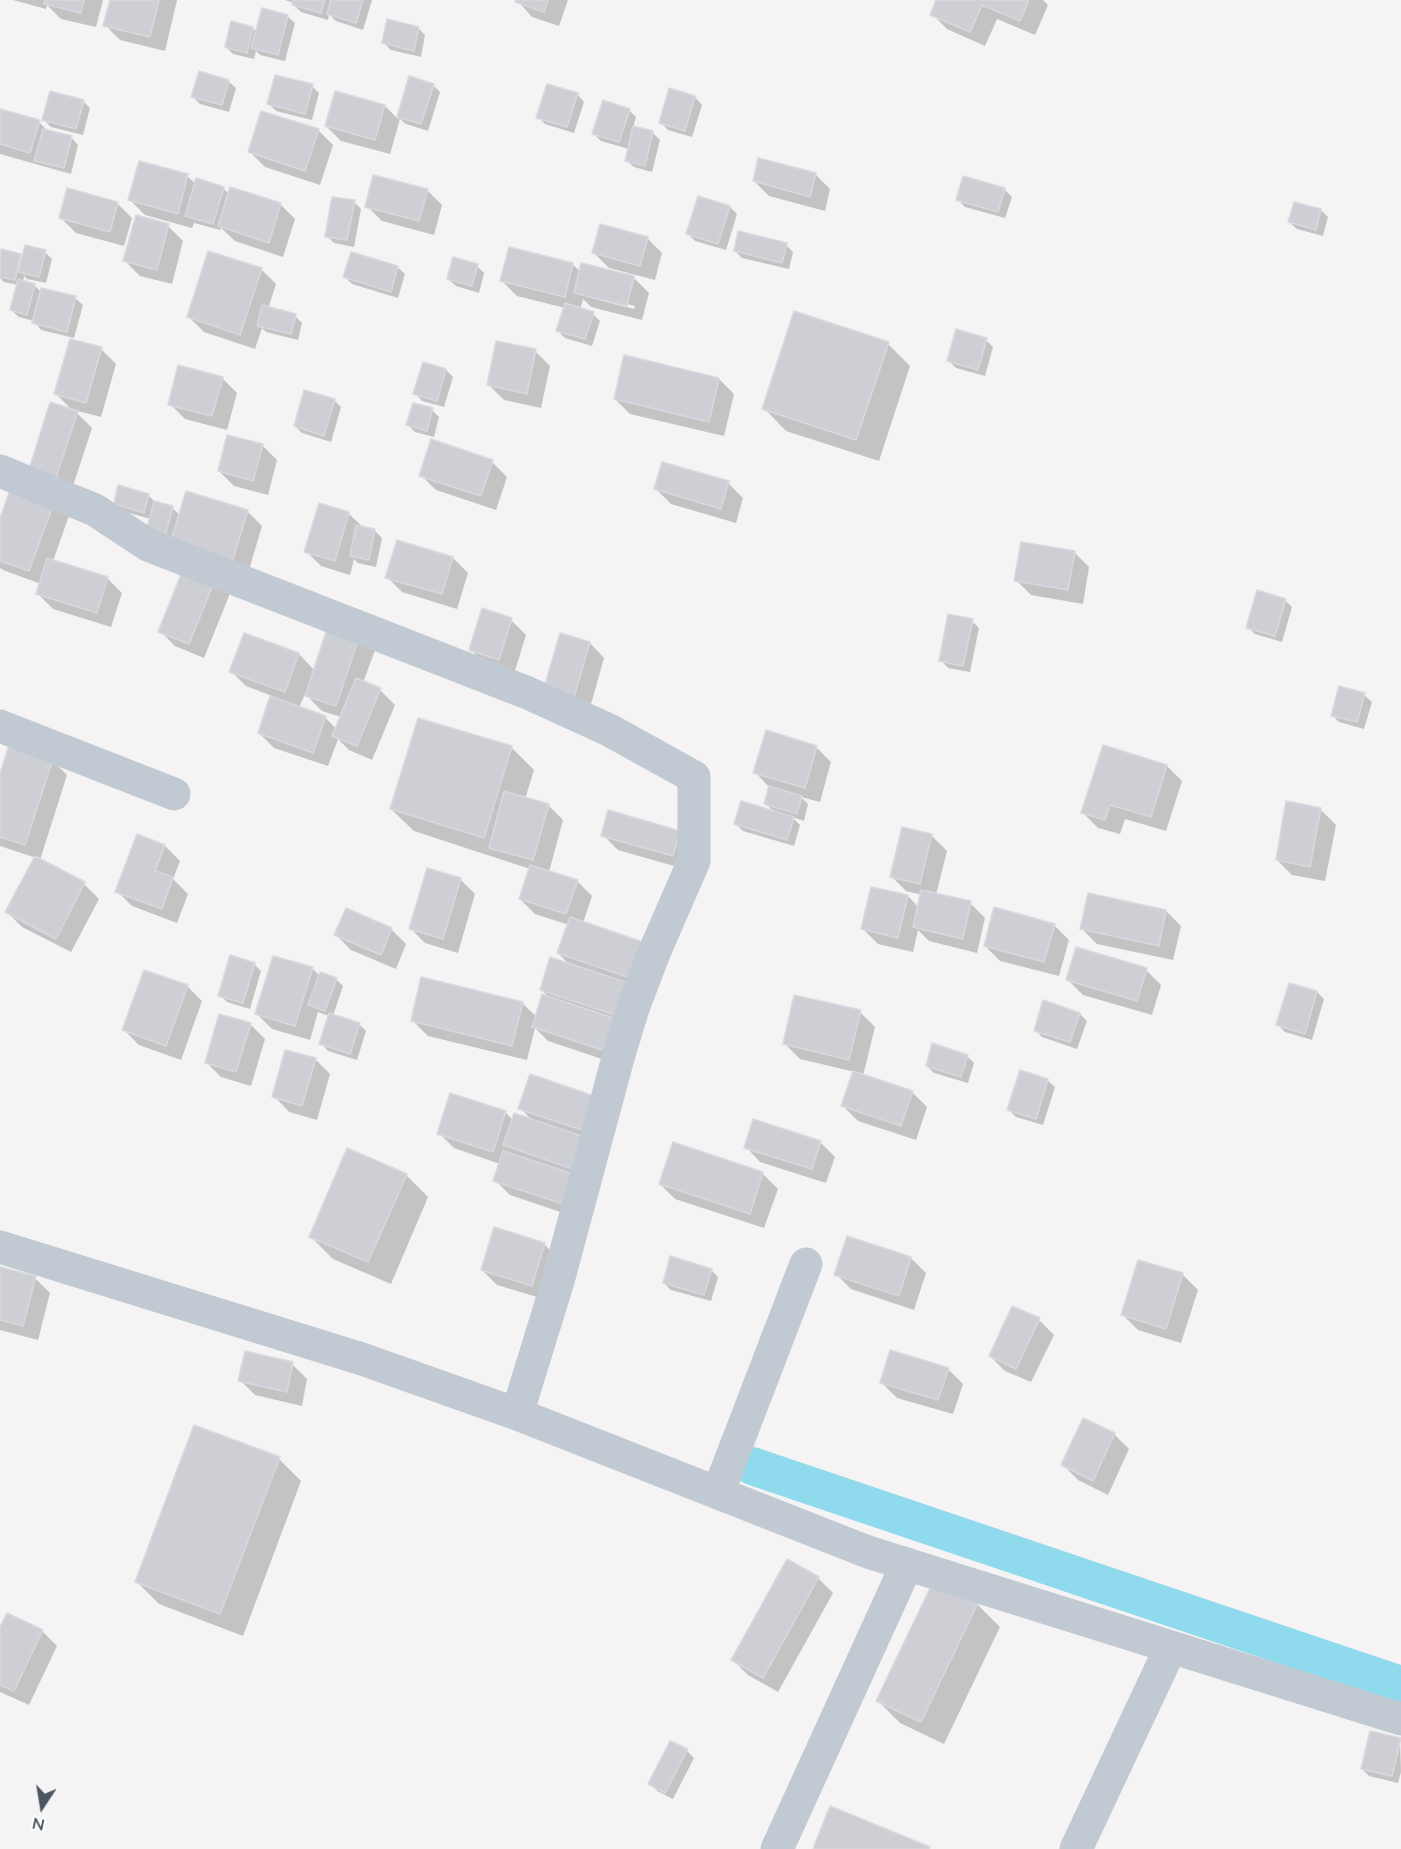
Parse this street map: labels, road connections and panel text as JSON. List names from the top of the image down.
{
  "north": "bottom"
}
